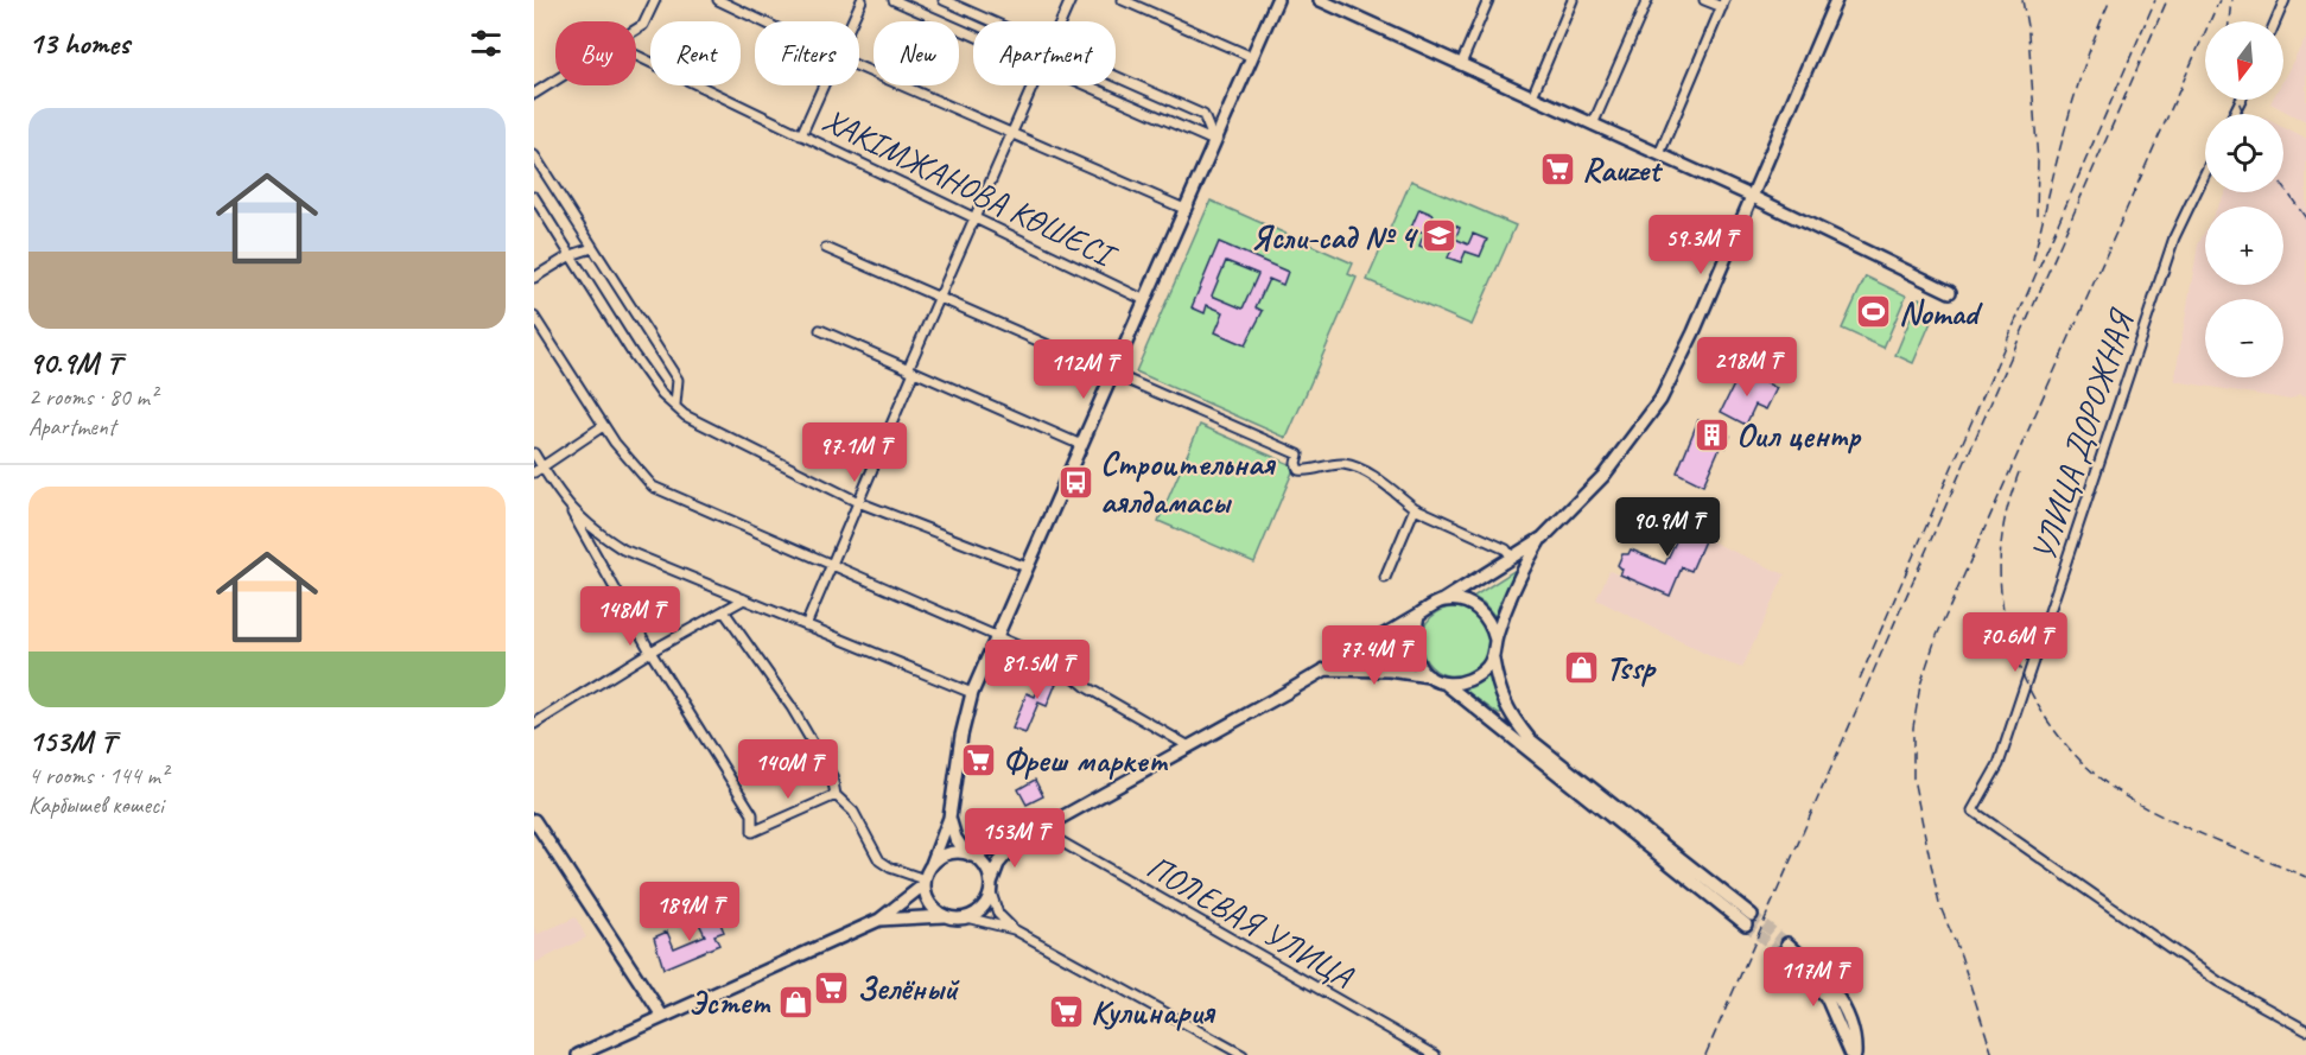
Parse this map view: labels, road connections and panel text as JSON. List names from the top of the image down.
{
  "streets": {
    "street": ["ХАКІМЖАНОВА КӨШЕСІ", "УЛИЦА ДОРОЖНАЯ", "ПОЛЕВАЯ УЛИЦА"]
  },
  "places": {
    "supermarket": [
      "Rauzet",
      "Фреш маркет",
      "Зелёный",
      "Кулинария"
    ],
    "school or university": ["Ясли-сад № 4"],
    "sports": ["Nomad"],
    "building": ["Оил центр"],
    "bus stop": ["Строительная аялдамасы"],
    "shop": ["Tssp", "Эстет"]
  },
  "north": "bottom",
  "page": {
    "heading": "13 homes",
    "map_buttons": ["+", "−"],
    "chip": [
      "Buy",
      "Rent",
      "Filters",
      "New",
      "Apartment"
    ],
    "list": [
      {
        "name": "90.9M ₸",
        "note": "2 rooms · 80 m² · Apartment"
      },
      {
        "name": "153M ₸",
        "note": "4 rooms · 144 m² · Карбышев көшесі"
      }
    ],
    "price": [
      "59.3M ₸",
      "218M ₸",
      "112M ₸",
      "97.1M ₸",
      "90.9M ₸",
      "148M ₸",
      "70.6M ₸",
      "77.4M ₸",
      "81.5M ₸",
      "140M ₸",
      "153M ₸",
      "189M ₸",
      "117M ₸"
    ]
  }
}
